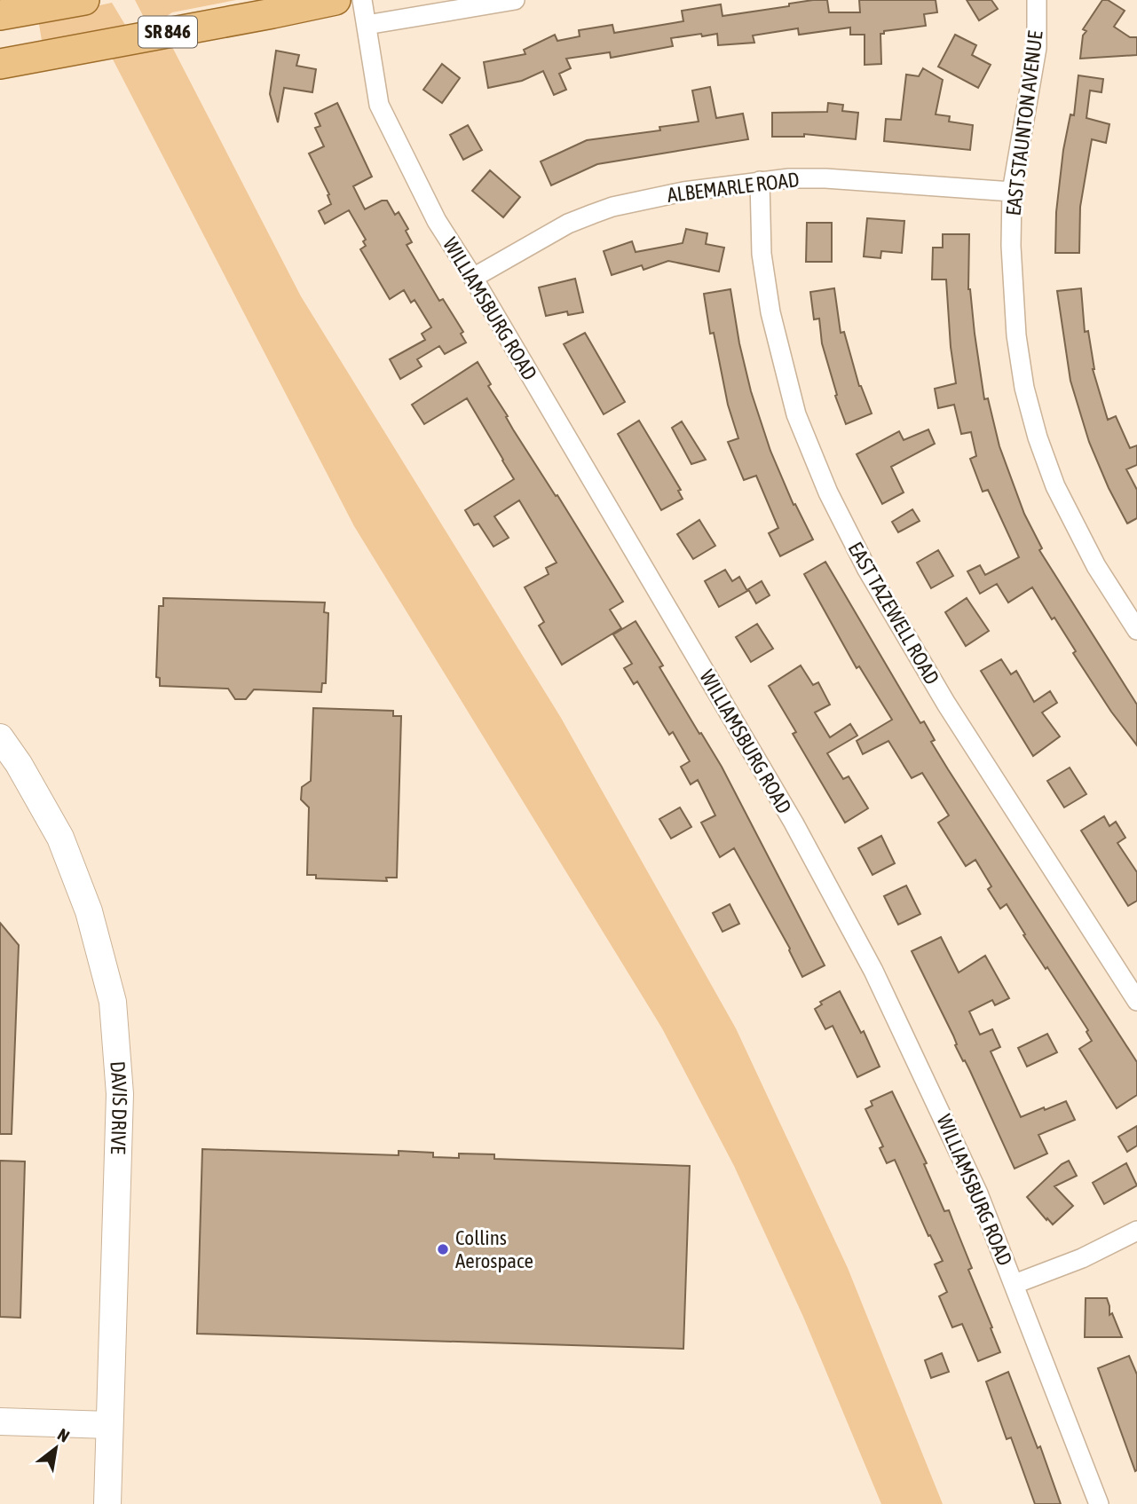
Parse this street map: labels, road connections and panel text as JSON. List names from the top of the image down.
{
  "streets": {
    "main road": ["SR 846"],
    "street": [
      "EAST STAUNTON AVENUE",
      "ALBEMARLE ROAD",
      "WILLIAMSBURG ROAD",
      "EAST TAZEWELL ROAD",
      "DAVIS DRIVE"
    ]
  },
  "crossings": [
    ["EAST STAUNTON AVENUE", "ALBEMARLE ROAD"],
    ["ALBEMARLE ROAD", "WILLIAMSBURG ROAD"],
    ["ALBEMARLE ROAD", "EAST TAZEWELL ROAD"]
  ],
  "places": ["Collins Aerospace"],
  "north": "top right"
}
